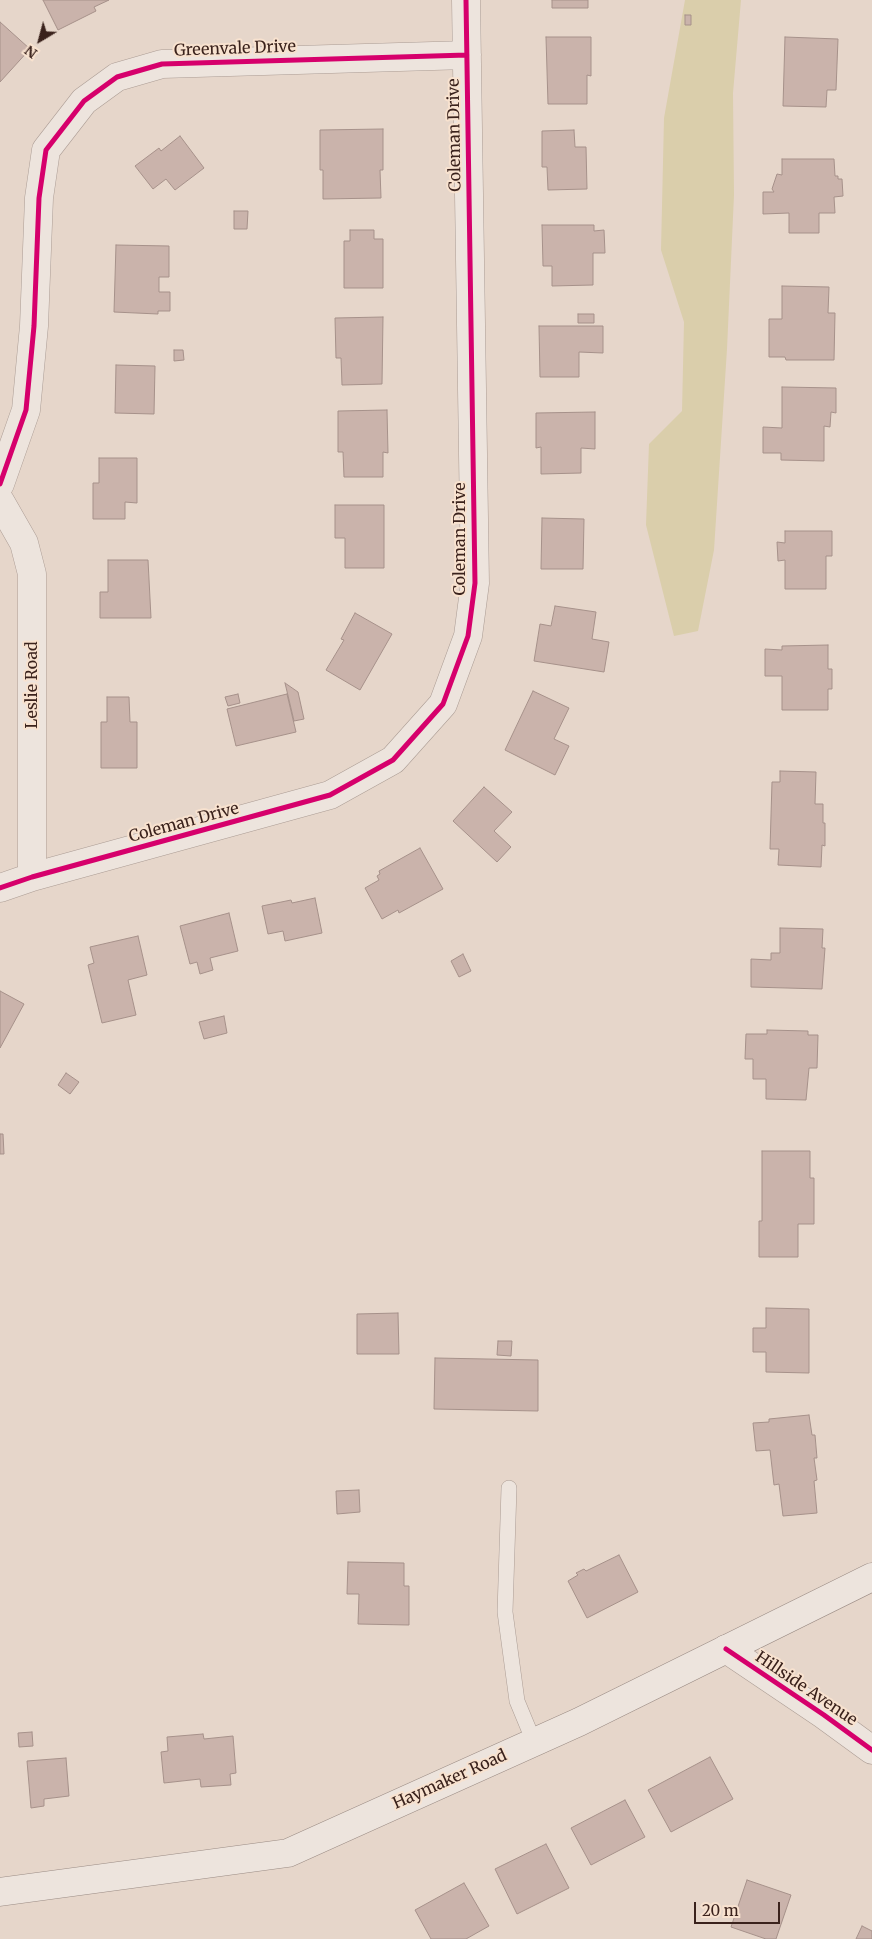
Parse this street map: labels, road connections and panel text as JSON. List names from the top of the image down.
{
  "streets": {
    "street": [
      "Greenvale Drive",
      "Coleman Drive",
      "Leslie Road",
      "Hillside Avenue",
      "Haymaker Road"
    ]
  },
  "crossings": [
    ["Greenvale Drive", "Coleman Drive"],
    ["Coleman Drive", "Leslie Road"],
    ["Hillside Avenue", "Haymaker Road"]
  ],
  "scale_bar": "20 m",
  "north": "bottom left"
}
